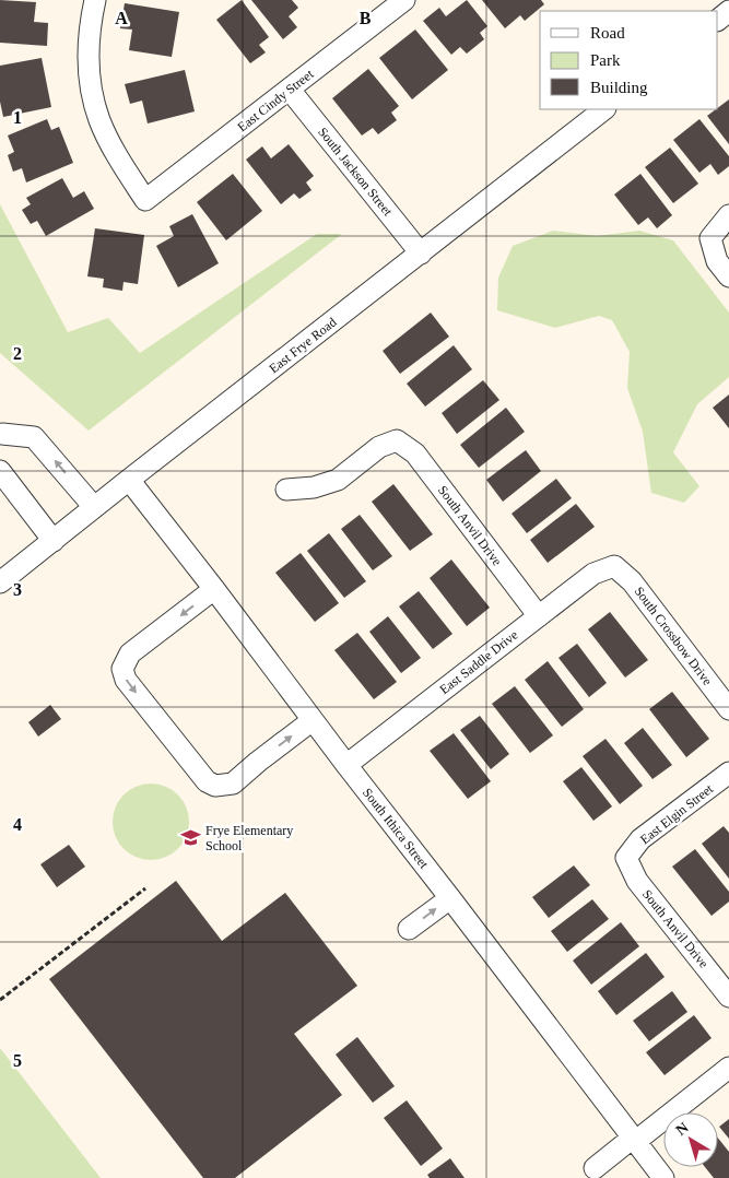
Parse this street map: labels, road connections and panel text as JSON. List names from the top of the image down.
{
  "streets": {
    "street": [
      "East Cindy Street",
      "South Jackson Street",
      "East Frye Road",
      "South Anvil Drive",
      "South Crossbow Drive",
      "East Saddle Drive",
      "East Elgin Street",
      "South Ithica Street"
    ]
  },
  "crossings": [
    ["East Cindy Street", "South Jackson Street"],
    ["South Jackson Street", "East Frye Road"],
    ["East Frye Road", "South Ithica Street"],
    ["South Anvil Drive", "East Saddle Drive"],
    ["South Anvil Drive", "East Elgin Street"],
    ["South Crossbow Drive", "East Saddle Drive"],
    ["East Saddle Drive", "South Ithica Street"]
  ],
  "places": {
    "school or university": ["Frye Elementary School"]
  },
  "legend": ["Road", "Park", "Building"],
  "north": "top left",
  "grid": {
    "columns": ["A", "B"],
    "rows": [
      "1",
      "2",
      "3",
      "4",
      "5"
    ]
  }
}
